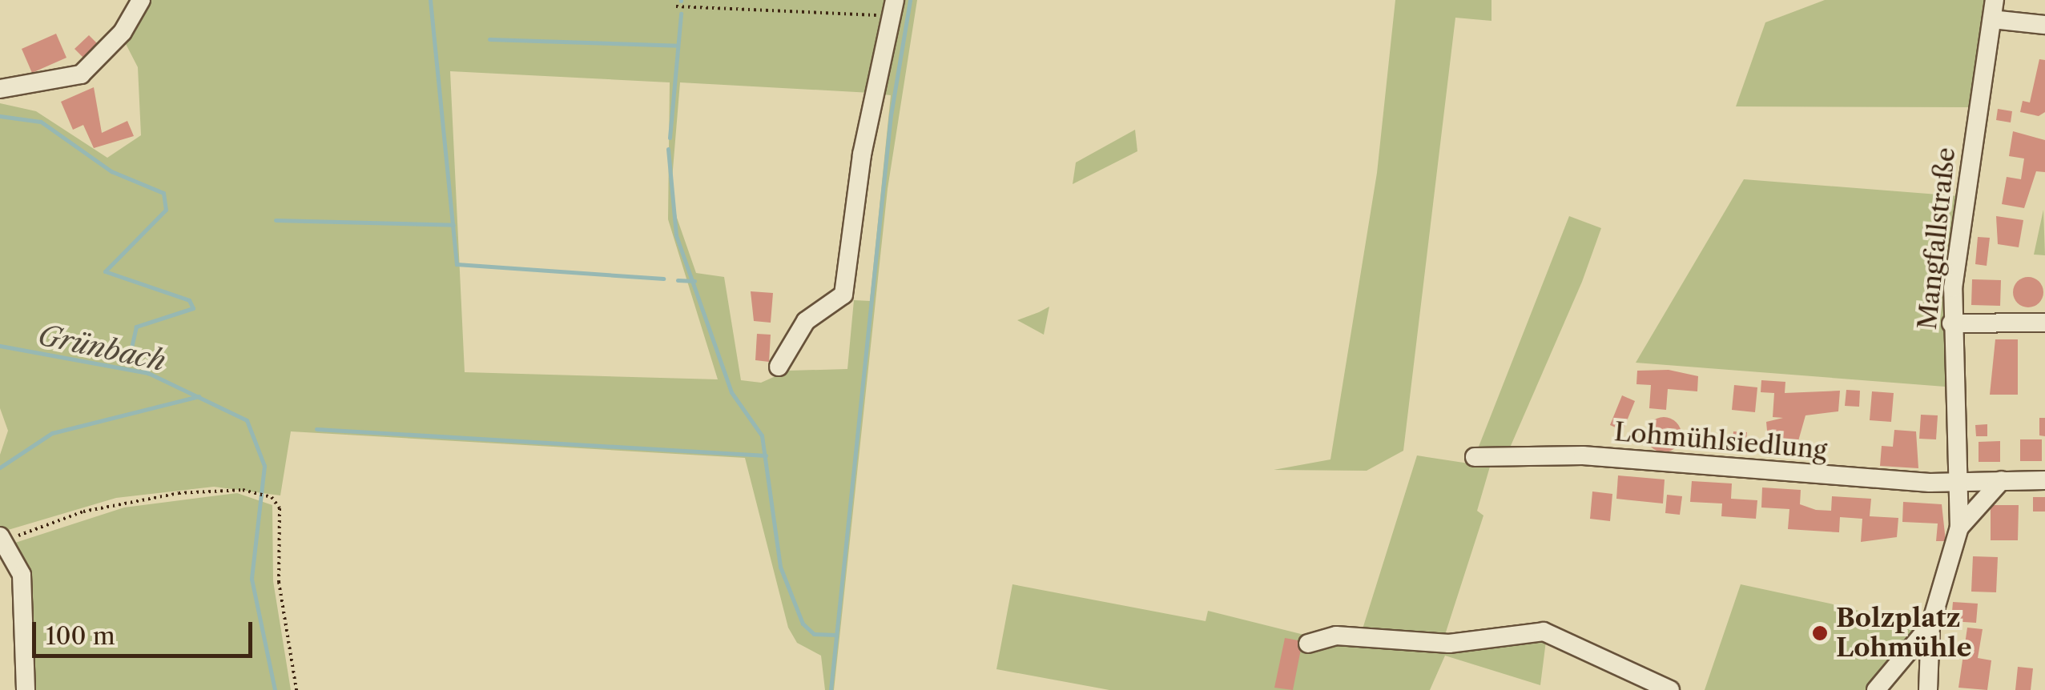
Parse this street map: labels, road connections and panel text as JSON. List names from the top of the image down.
{
  "streets": {
    "street": ["Mangfallstraße", "Lohmühlsiedlung"]
  },
  "crossings": [
    ["Mangfallstraße", "Lohmühlsiedlung"]
  ],
  "water": ["Grünbach"],
  "places": ["Bolzplatz Lohmühle"],
  "scale_bar": "100 m"
}
